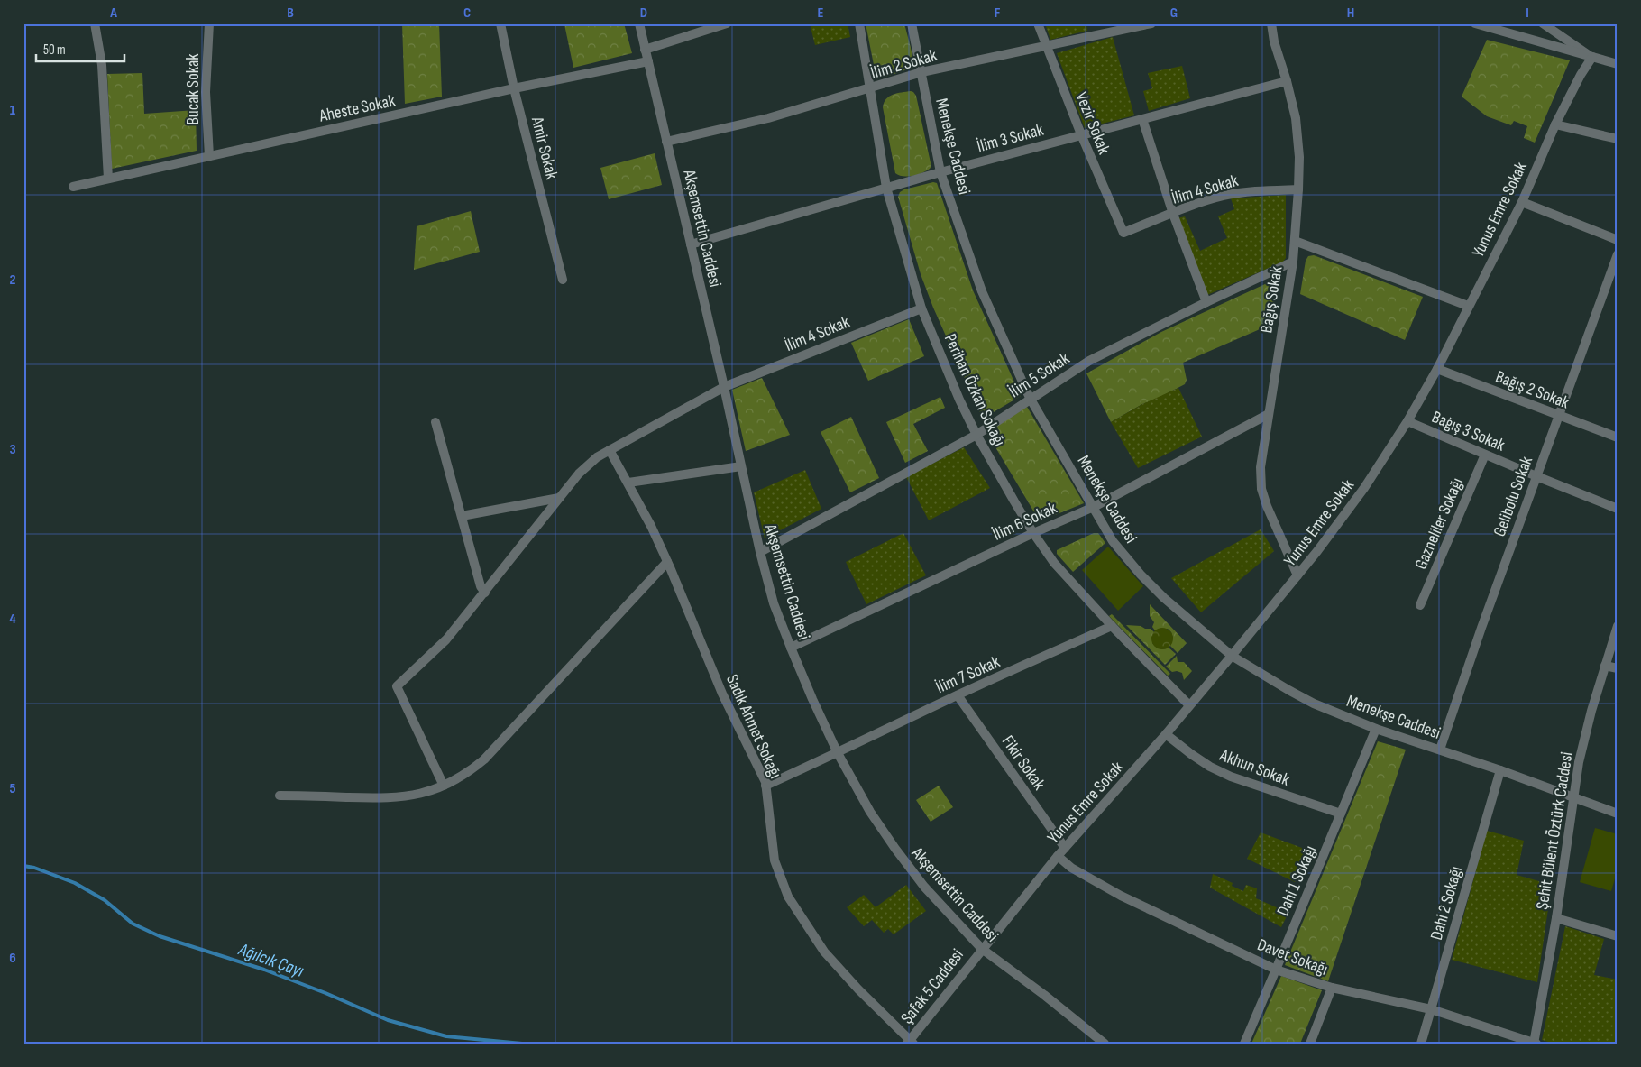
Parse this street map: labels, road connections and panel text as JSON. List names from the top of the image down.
{
  "streets": {
    "street": [
      "İlim 2 Sokak",
      "Bucak Sokak",
      "Aheste Sokak",
      "Vezir Sokak",
      "İlim 3 Sokak",
      "Menekşe Caddesi",
      "Amir Sokak",
      "İlim 4 Sokak",
      "Yunus Emre Sokak",
      "Akşemsettin Caddesi",
      "Bağış Sokak",
      "İlim 5 Sokak",
      "Bağış 2 Sokak",
      "Perihan Özkan Sokağı",
      "Bağış 3 Sokak",
      "Gelibolu Sokak",
      "İlim 6 Sokak",
      "Gazneliler Sokağı",
      "İlim 7 Sokak",
      "Sadık Ahmet Sokağı",
      "Fikir Sokak",
      "Akhun Sokak",
      "Şehit Bülent Öztürk Caddesi",
      "Dahi 1 Sokağı",
      "Dahi 2 Sokağı",
      "Davet Sokağı",
      "Şafak 5 Caddesi"
    ]
  },
  "crossings": [
    ["İlim 2 Sokak", "Vezir Sokak"],
    ["İlim 2 Sokak", "Menekşe Caddesi"],
    ["İlim 2 Sokak", "Akşemsettin Caddesi"],
    ["İlim 2 Sokak", "Perihan Özkan Sokağı"],
    ["Bucak Sokak", "Aheste Sokak"],
    ["Aheste Sokak", "Amir Sokak"],
    ["Aheste Sokak", "Akşemsettin Caddesi"],
    ["Vezir Sokak", "İlim 3 Sokak"],
    ["Vezir Sokak", "İlim 4 Sokak"],
    ["İlim 3 Sokak", "Menekşe Caddesi"],
    ["İlim 3 Sokak", "Akşemsettin Caddesi"],
    ["İlim 3 Sokak", "Bağış Sokak"],
    ["İlim 3 Sokak", "Perihan Özkan Sokağı"],
    ["Menekşe Caddesi", "Yunus Emre Sokak"],
    ["Menekşe Caddesi", "İlim 5 Sokak"],
    ["Menekşe Caddesi", "Gelibolu Sokak"],
    ["Menekşe Caddesi", "İlim 6 Sokak"],
    ["Menekşe Caddesi", "Şehit Bülent Öztürk Caddesi"],
    ["Menekşe Caddesi", "Dahi 1 Sokağı"],
    ["Menekşe Caddesi", "Dahi 2 Sokağı"],
    ["İlim 4 Sokak", "Akşemsettin Caddesi"],
    ["İlim 4 Sokak", "Bağış Sokak"],
    ["İlim 4 Sokak", "Perihan Özkan Sokağı"],
    ["İlim 4 Sokak", "Sadık Ahmet Sokağı"],
    ["Yunus Emre Sokak", "Akşemsettin Caddesi"],
    ["Yunus Emre Sokak", "Bağış Sokak"],
    ["Yunus Emre Sokak", "Bağış 2 Sokak"],
    ["Yunus Emre Sokak", "Perihan Özkan Sokağı"],
    ["Yunus Emre Sokak", "Bağış 3 Sokak"],
    ["Yunus Emre Sokak", "Fikir Sokak"],
    ["Yunus Emre Sokak", "Akhun Sokak"],
    ["Yunus Emre Sokak", "Davet Sokağı"],
    ["Yunus Emre Sokak", "Şafak 5 Caddesi"],
    ["Akşemsettin Caddesi", "İlim 5 Sokak"],
    ["Akşemsettin Caddesi", "İlim 6 Sokak"],
    ["Akşemsettin Caddesi", "İlim 7 Sokak"],
    ["Akşemsettin Caddesi", "Şafak 5 Caddesi"],
    ["Bağış Sokak", "İlim 5 Sokak"],
    ["Bağış Sokak", "İlim 6 Sokak"],
    ["İlim 5 Sokak", "Perihan Özkan Sokağı"],
    ["Bağış 2 Sokak", "Gelibolu Sokak"],
    ["Perihan Özkan Sokağı", "İlim 6 Sokak"],
    ["Perihan Özkan Sokağı", "İlim 7 Sokak"],
    ["Bağış 3 Sokak", "Gelibolu Sokak"],
    ["Bağış 3 Sokak", "Gazneliler Sokağı"],
    ["İlim 7 Sokak", "Sadık Ahmet Sokağı"],
    ["İlim 7 Sokak", "Fikir Sokak"],
    ["Sadık Ahmet Sokağı", "Şafak 5 Caddesi"],
    ["Akhun Sokak", "Dahi 1 Sokağı"],
    ["Şehit Bülent Öztürk Caddesi", "Davet Sokağı"],
    ["Dahi 1 Sokağı", "Davet Sokağı"],
    ["Dahi 2 Sokağı", "Davet Sokağı"]
  ],
  "water": ["Ağılcık Çayı"],
  "scale_bar": "50 m",
  "grid": {
    "columns": [
      "A",
      "B",
      "C",
      "D",
      "E",
      "F",
      "G",
      "H",
      "I"
    ],
    "rows": [
      "1",
      "2",
      "3",
      "4",
      "5",
      "6"
    ]
  }
}
